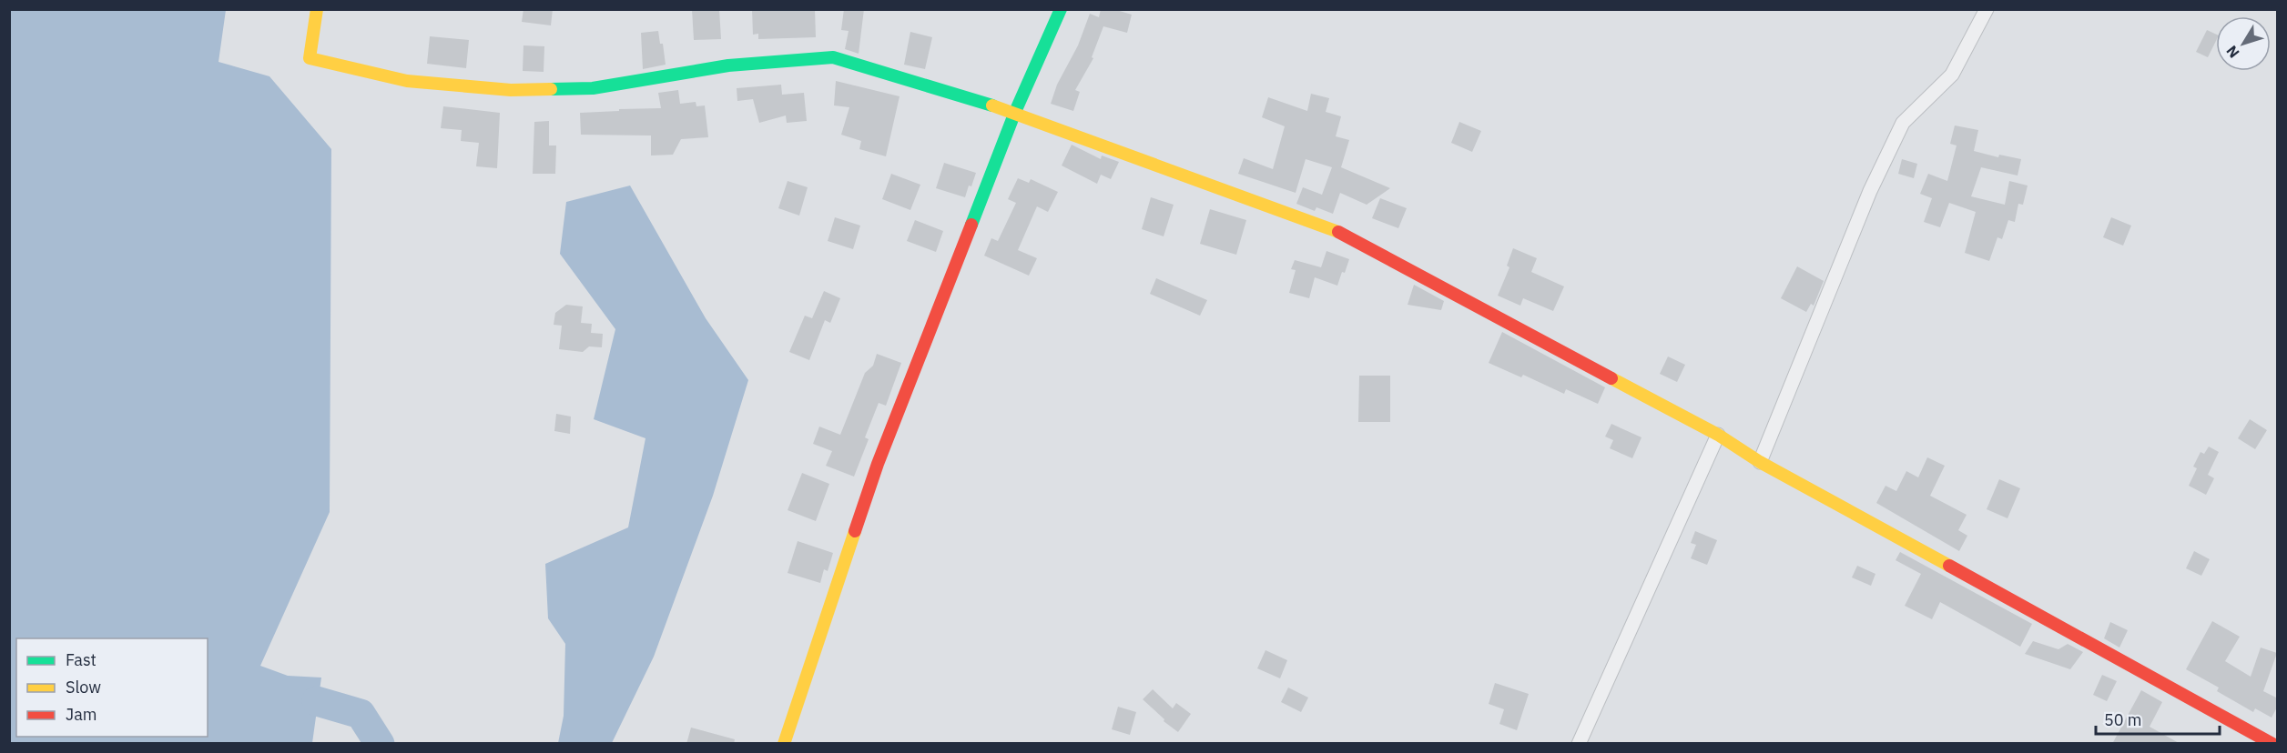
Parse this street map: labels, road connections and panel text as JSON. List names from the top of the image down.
{
  "legend": ["Fast", "Slow", "Jam"],
  "scale_bar": "50 m",
  "north": "bottom left"
}
